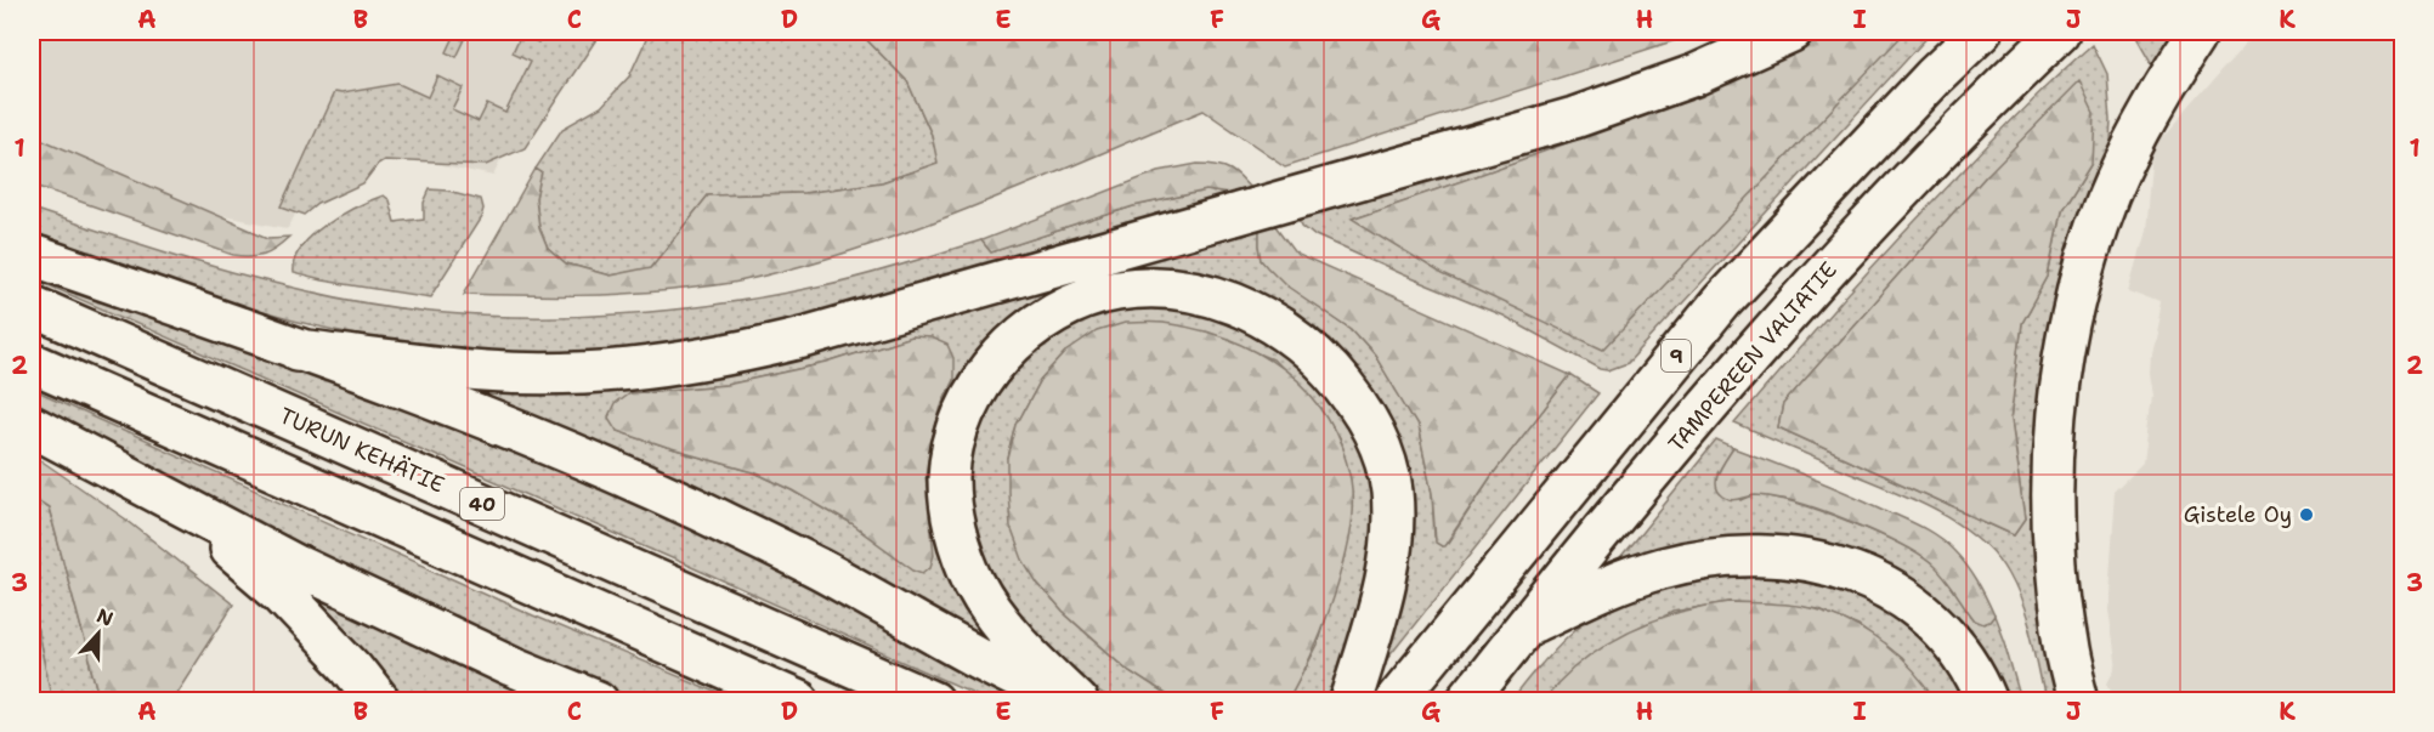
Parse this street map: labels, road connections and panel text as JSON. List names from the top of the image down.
{
  "streets": {
    "highway": [
      "9",
      "TAMPEREEN VALTATIE",
      "TURUN KEHÄTIE",
      "40"
    ]
  },
  "places": ["Gistele Oy"],
  "north": "top",
  "grid": {
    "columns": [
      "A",
      "B",
      "C",
      "D",
      "E",
      "F",
      "G",
      "H",
      "I",
      "J",
      "K"
    ],
    "rows": ["1", "2", "3"]
  }
}
